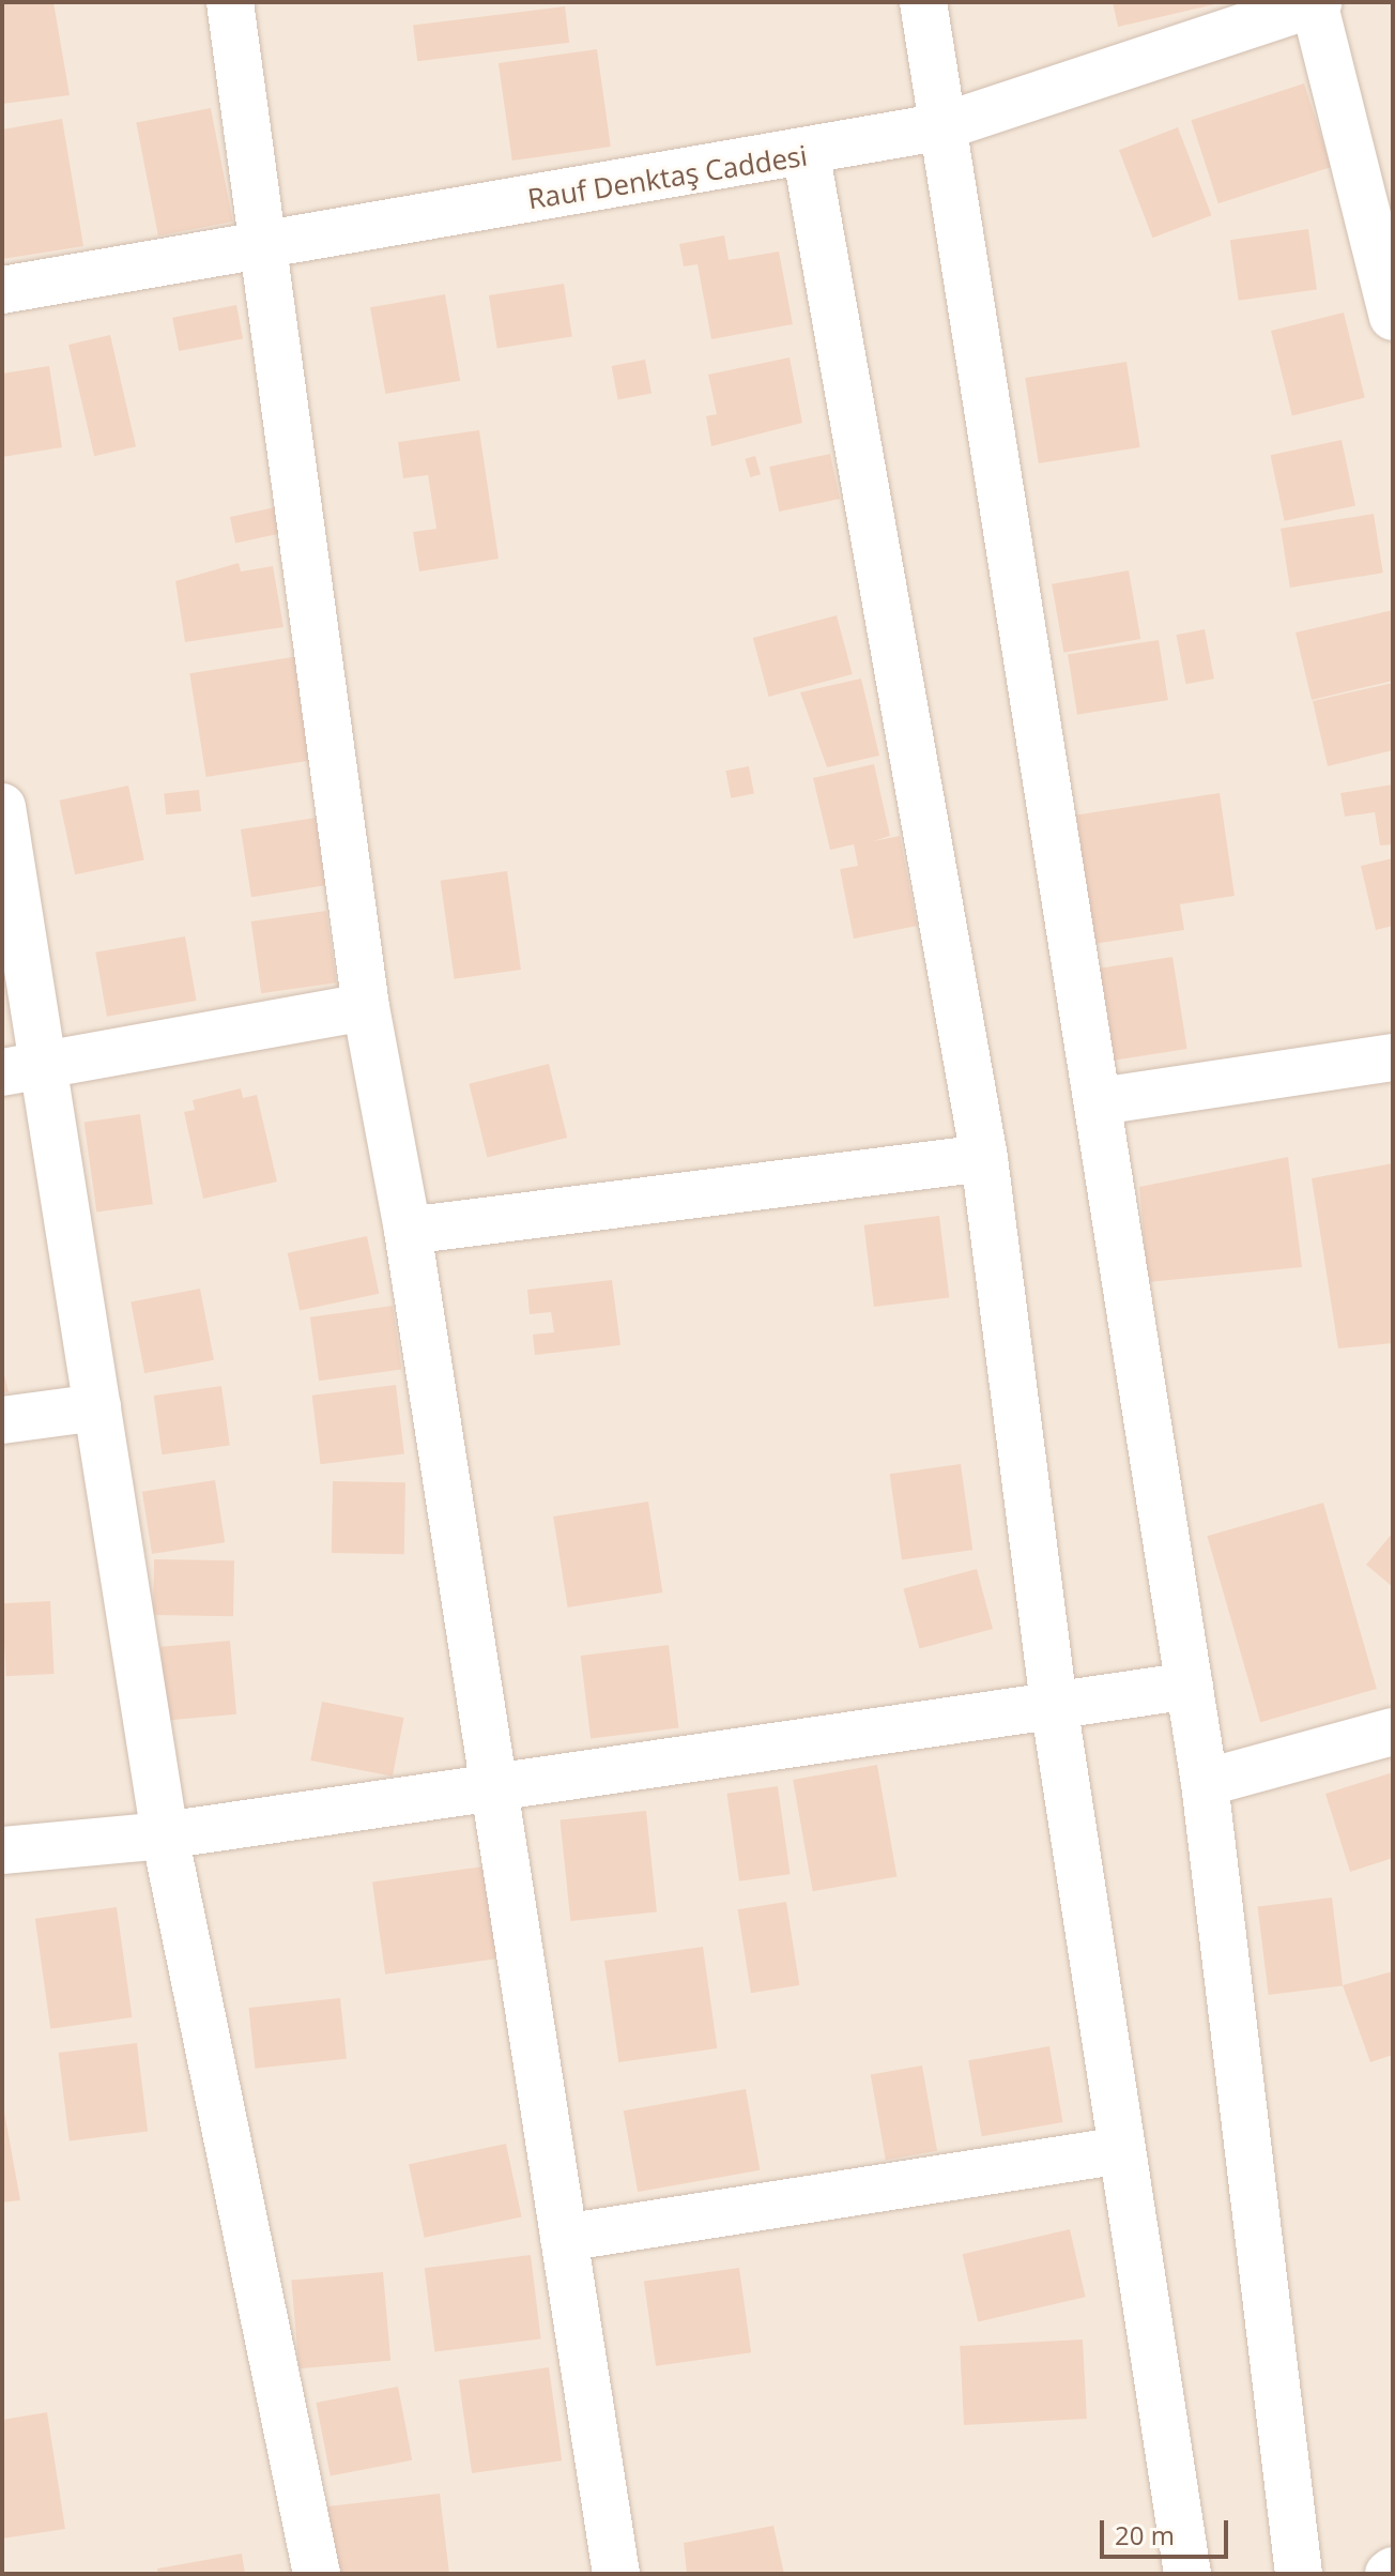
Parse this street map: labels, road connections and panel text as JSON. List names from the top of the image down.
{
  "streets": {
    "street": ["Rauf Denktaş Caddesi"]
  },
  "scale_bar": "20 m"
}
